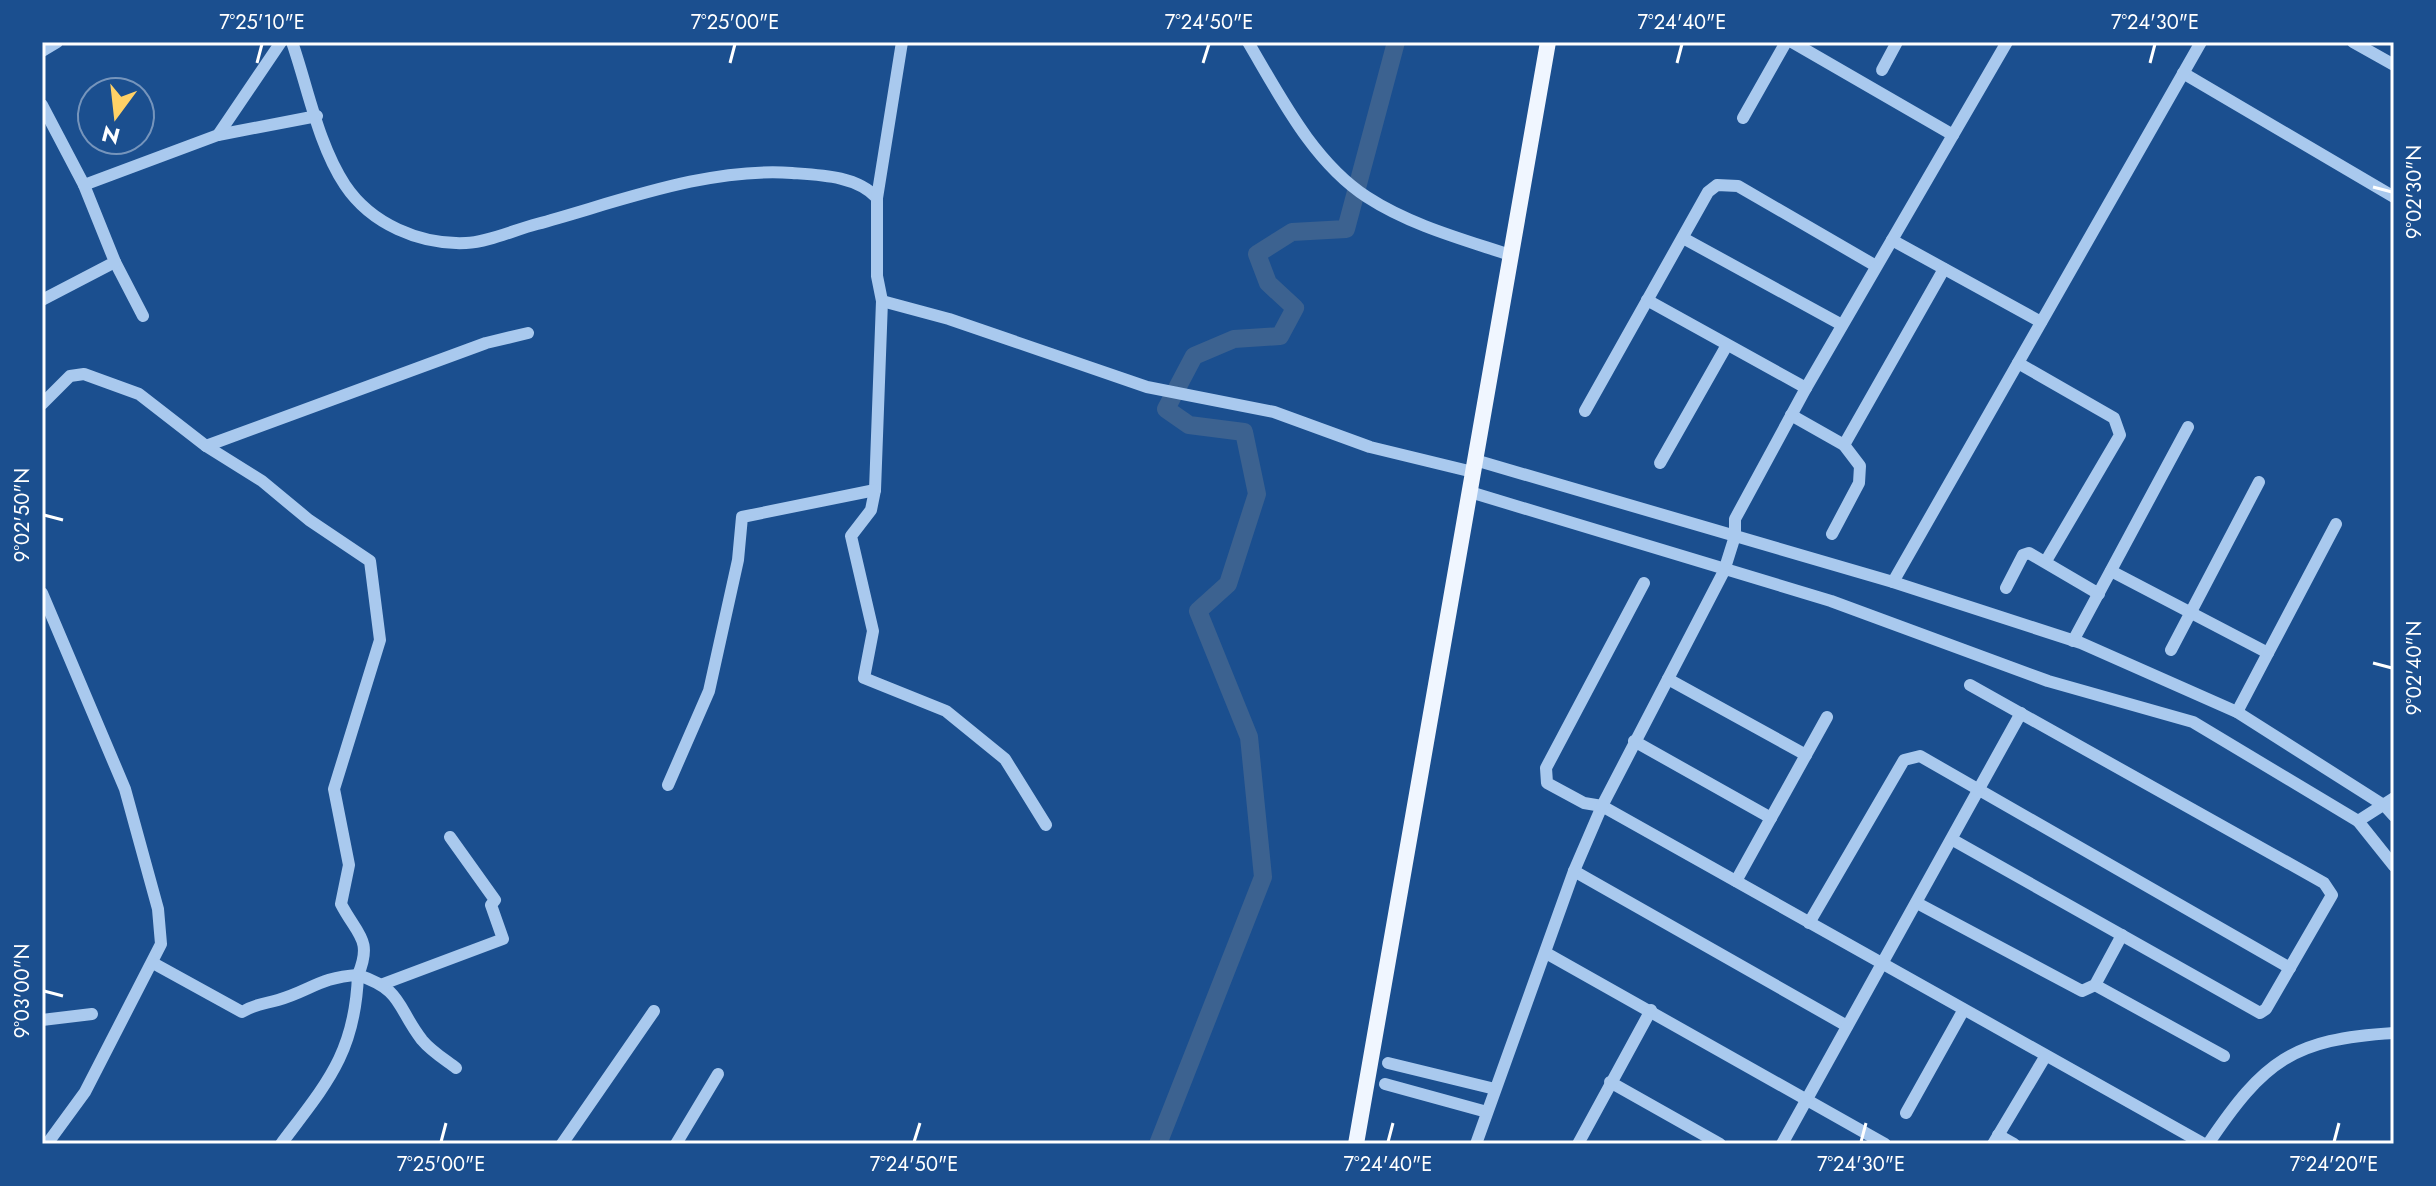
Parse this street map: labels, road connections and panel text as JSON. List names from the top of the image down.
{
  "north": "bottom",
  "coordinates": [
    "7°25'10\"E",
    "7°25'00\"E",
    "7°24'50\"E",
    "7°24'40\"E",
    "7°24'30\"E",
    "9°02'30\"N",
    "9°02'50\"N",
    "9°02'40\"N",
    "9°03'00\"N",
    "7°24'20\"E"
  ]
}
